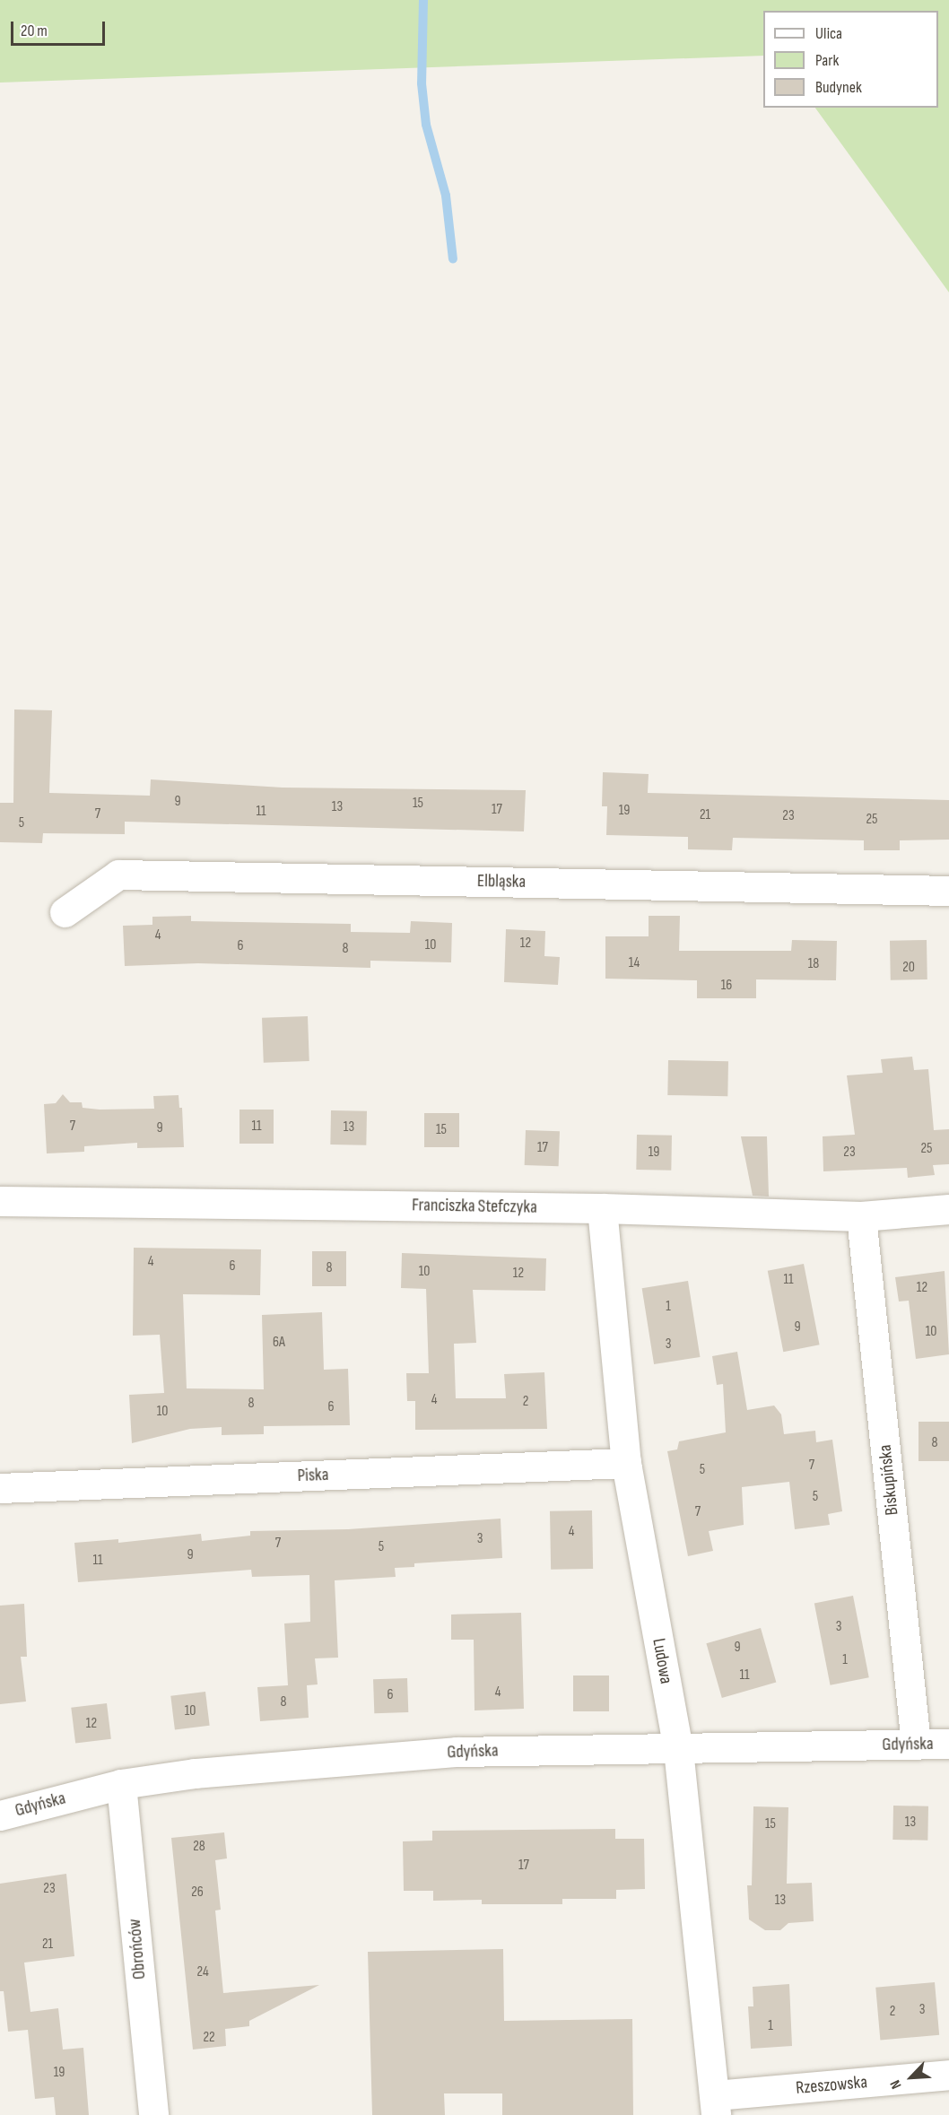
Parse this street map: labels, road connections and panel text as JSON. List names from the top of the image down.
{
  "streets": {
    "street": [
      "Elbląska",
      "Franciszka Stefczyka",
      "Piska",
      "Biskupińska",
      "Ludowa",
      "Gdyńska",
      "Obrońców",
      "Rzeszowska"
    ]
  },
  "crossings": [
    ["Franciszka Stefczyka", "Biskupińska"],
    ["Franciszka Stefczyka", "Ludowa"],
    ["Piska", "Ludowa"],
    ["Biskupińska", "Gdyńska"],
    ["Ludowa", "Gdyńska"],
    ["Ludowa", "Rzeszowska"],
    ["Gdyńska", "Obrońców"]
  ],
  "house_numbers": [
    "9",
    "15",
    "13",
    "17",
    "19",
    "11",
    "7",
    "21",
    "23",
    "25",
    "5",
    "4",
    "12",
    "10",
    "6",
    "8",
    "14",
    "18",
    "20",
    "16",
    "7",
    "11",
    "13",
    "9",
    "15",
    "17",
    "25",
    "19",
    "23",
    "4",
    "6",
    "8",
    "10",
    "12",
    "11",
    "12",
    "1",
    "9",
    "10",
    "6A",
    "3",
    "4",
    "2",
    "8",
    "6",
    "10",
    "8",
    "7",
    "5",
    "5",
    "7",
    "4",
    "3",
    "7",
    "5",
    "9",
    "11",
    "3",
    "9",
    "1",
    "11",
    "4",
    "6",
    "8",
    "10",
    "12",
    "13",
    "15",
    "28",
    "17",
    "23",
    "26",
    "13",
    "21",
    "24",
    "3",
    "2",
    "1",
    "22",
    "19"
  ],
  "legend": ["Ulica", "Park", "Budynek"],
  "scale_bar": "20 m",
  "north": "bottom left"
}
